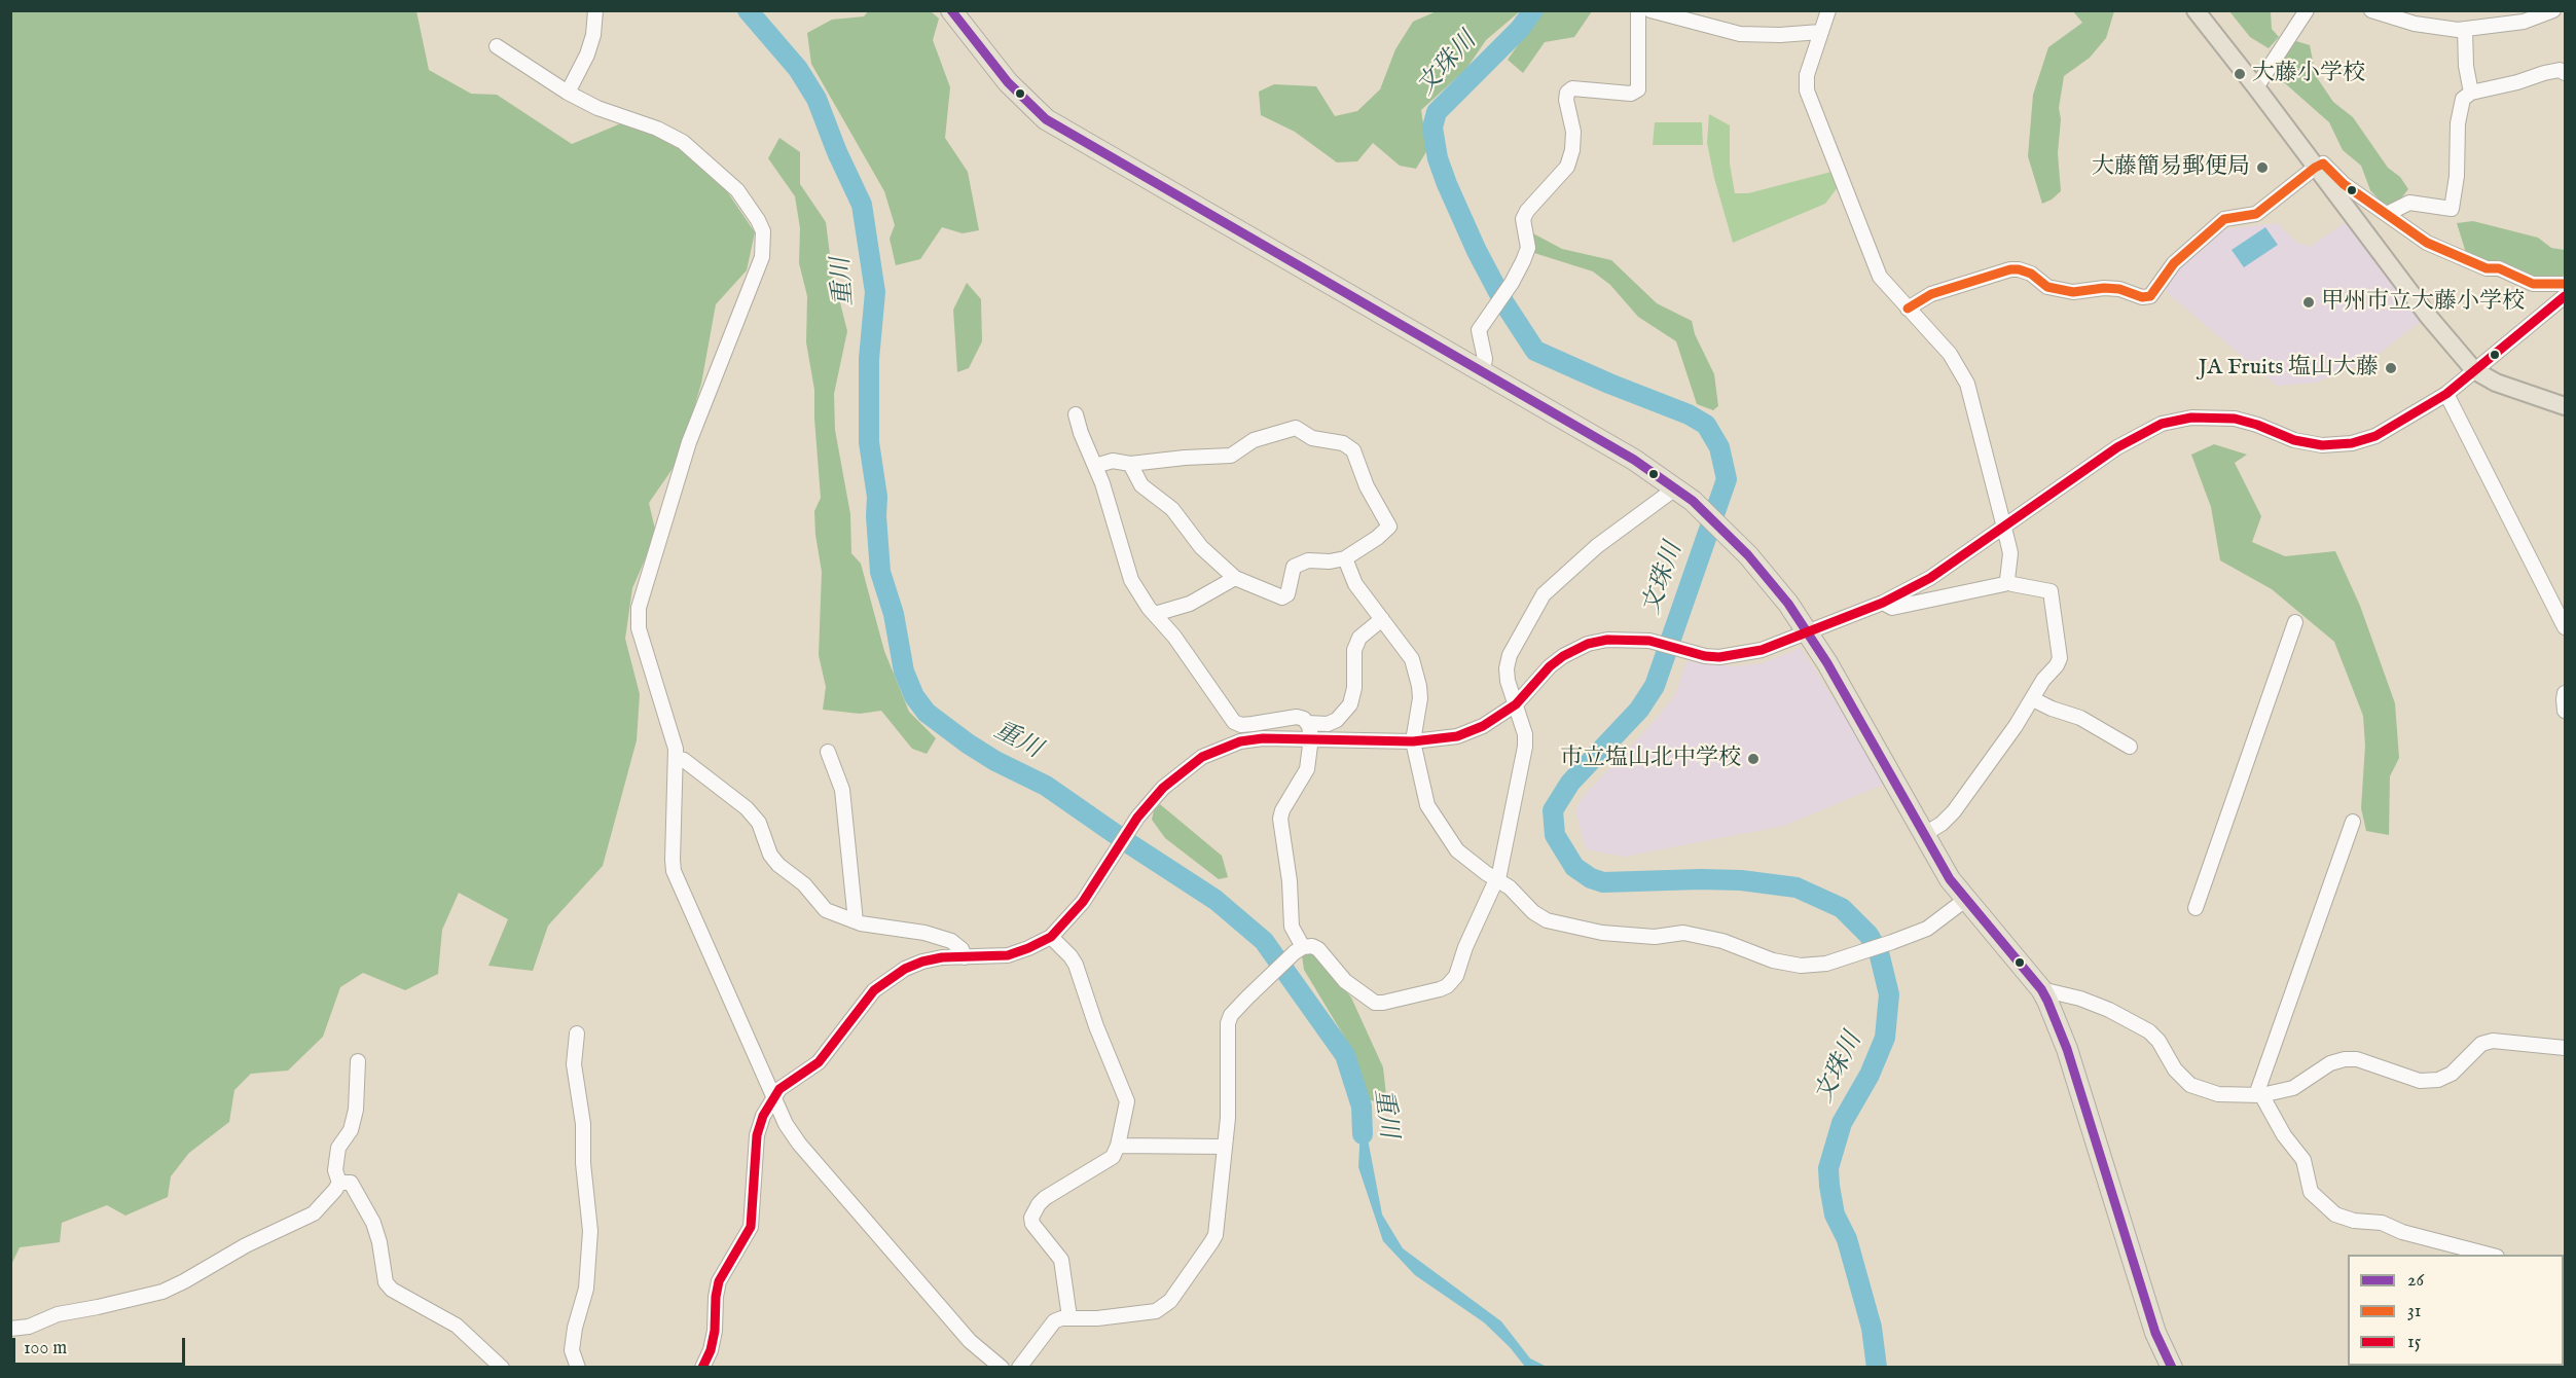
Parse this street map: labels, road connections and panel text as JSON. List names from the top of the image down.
{
  "water": ["文珠川", "重川"],
  "places": [
    "大藤小学校",
    "大藤簡易郵便局",
    "甲州市立大藤小学校",
    "JA Fruits 塩山大藤",
    "市立塩山北中学校"
  ],
  "lines": ["transit line 26", "transit line 31", "transit line 15"],
  "legend": ["26", "31", "15"],
  "scale_bar": "100 m"
}
